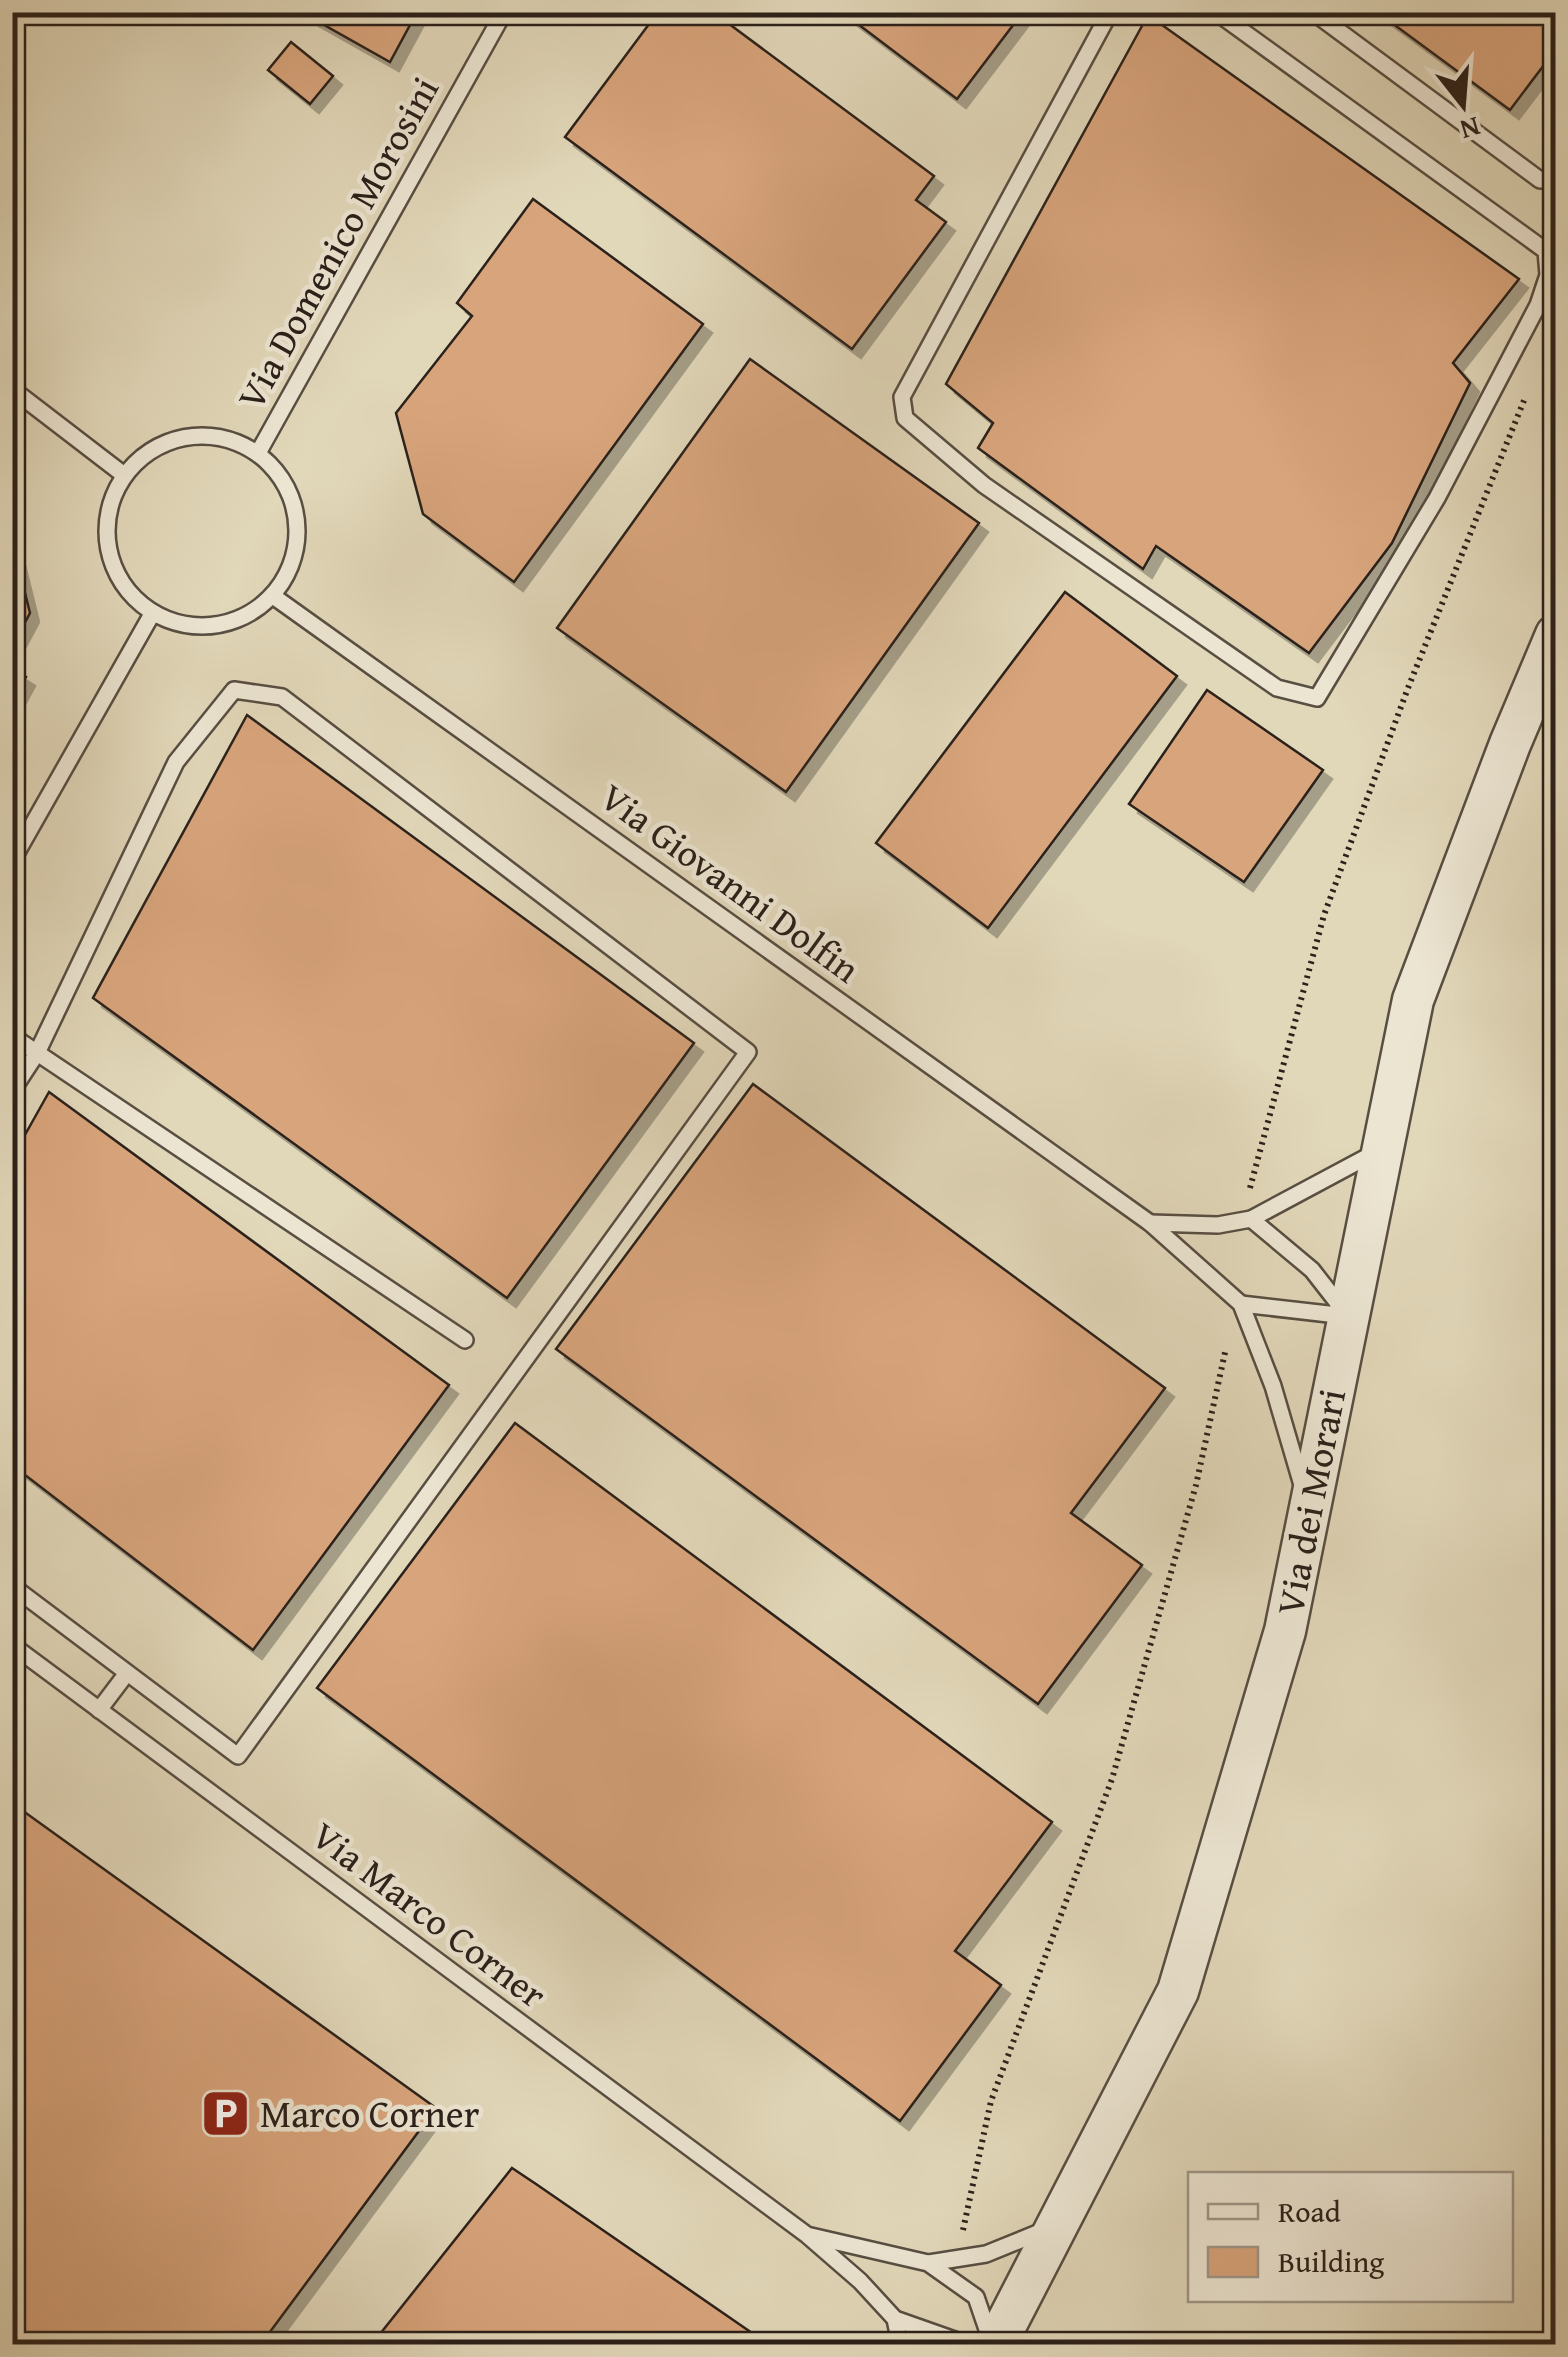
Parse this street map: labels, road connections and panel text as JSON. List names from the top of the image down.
{
  "streets": {
    "street": ["Via dei Morari"],
    "lane": ["Via Domenico Morosini", "Via Giovanni Dolfin", "Via Marco Corner"]
  },
  "crossings": [
    ["Via Domenico Morosini", "Via Giovanni Dolfin"],
    ["Via Giovanni Dolfin", "Via dei Morari"],
    ["Via dei Morari", "Via Marco Corner"]
  ],
  "places": {
    "parking": ["Marco Corner"]
  },
  "legend": ["Road", "Building"],
  "north": "bottom"
}
